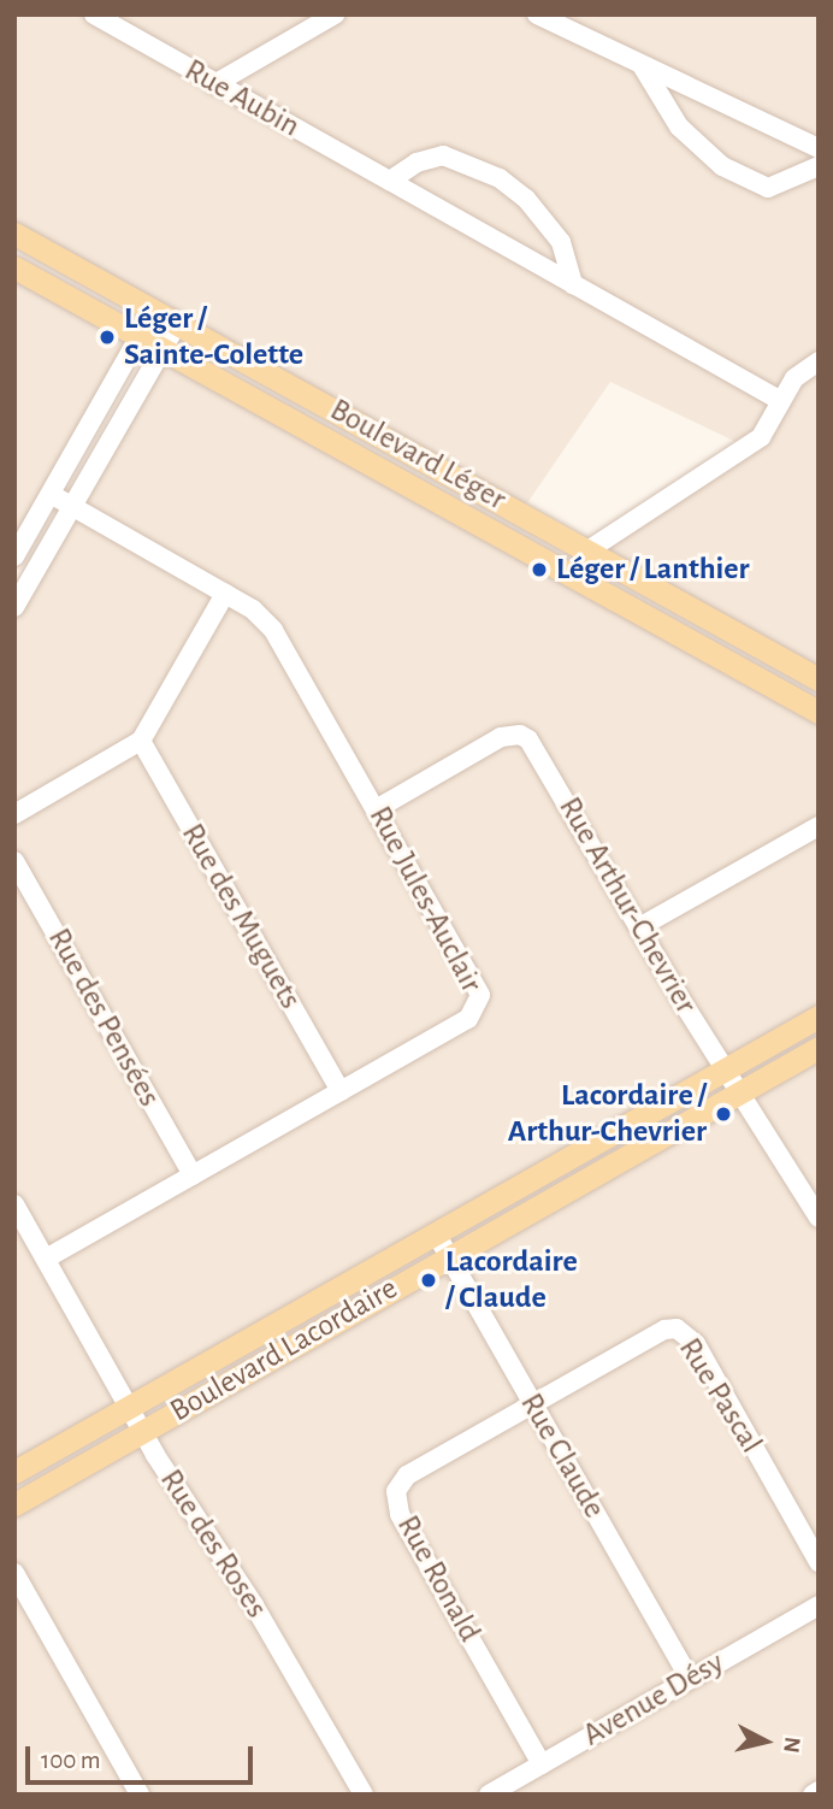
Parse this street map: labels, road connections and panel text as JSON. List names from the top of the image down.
{
  "streets": {
    "main road": ["Boulevard Léger", "Boulevard Lacordaire"],
    "street": [
      "Rue Aubin",
      "Rue Jules-Auclair",
      "Rue Arthur-Chevrier",
      "Rue des Muguets",
      "Rue des Pensées",
      "Rue Pascal",
      "Rue Claude",
      "Rue des Roses",
      "Rue Ronald",
      "Avenue Désy"
    ]
  },
  "crossings": [
    ["Rue Jules-Auclair", "Rue Arthur-Chevrier"],
    ["Rue Jules-Auclair", "Rue des Muguets"],
    ["Rue Jules-Auclair", "Rue des Pensées"],
    ["Rue Jules-Auclair", "Rue des Roses"],
    ["Rue Arthur-Chevrier", "Boulevard Lacordaire"],
    ["Boulevard Lacordaire", "Rue Claude"],
    ["Boulevard Lacordaire", "Rue des Roses"],
    ["Rue Pascal", "Rue Claude"],
    ["Rue Pascal", "Rue Ronald"],
    ["Rue Claude", "Rue Ronald"],
    ["Rue Claude", "Avenue Désy"],
    ["Rue Ronald", "Avenue Désy"]
  ],
  "places": [
    "Léger / Sainte-Colette",
    "Léger / Lanthier",
    "Lacordaire / Arthur-Chevrier",
    "Lacordaire / Claude"
  ],
  "scale_bar": "100 m",
  "north": "right"
}
